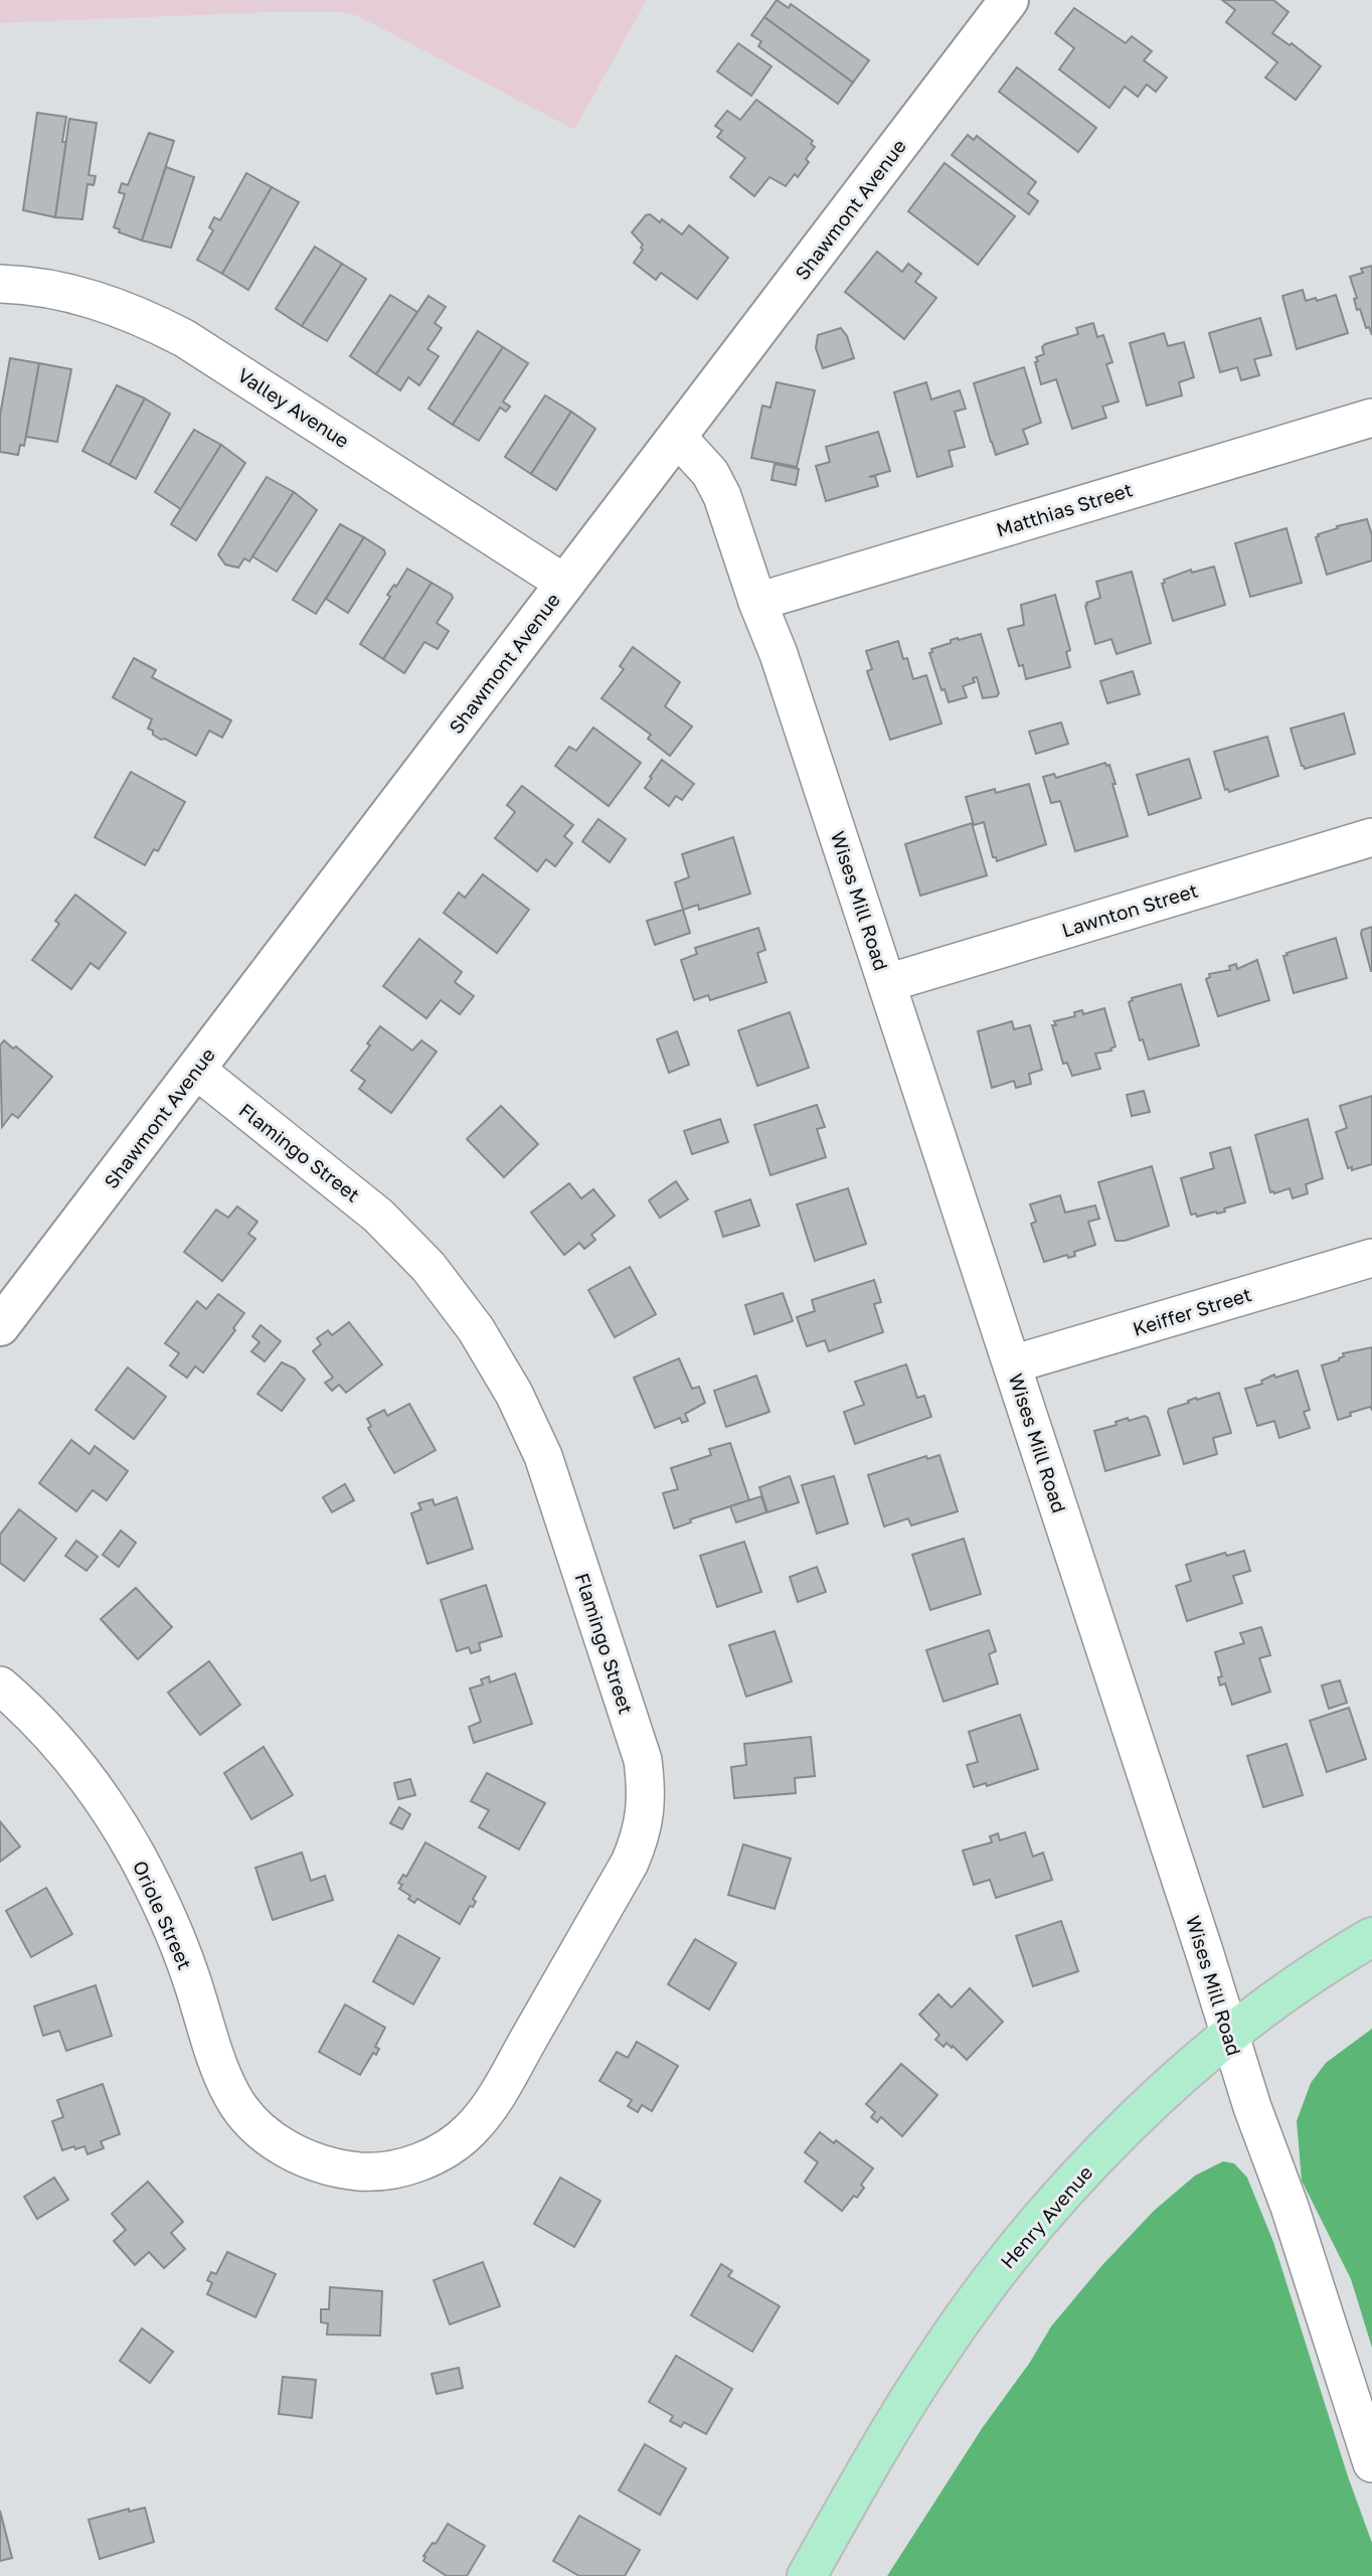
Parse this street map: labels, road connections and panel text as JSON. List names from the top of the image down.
{
  "streets": {
    "main road": ["Henry Avenue"],
    "street": [
      "Shawmont Avenue",
      "Valley Avenue",
      "Matthias Street",
      "Wises Mill Road",
      "Lawnton Street",
      "Flamingo Street",
      "Keiffer Street",
      "Oriole Street"
    ]
  },
  "crossings": [
    ["Shawmont Avenue", "Valley Avenue"],
    ["Shawmont Avenue", "Wises Mill Road"],
    ["Shawmont Avenue", "Flamingo Street"],
    ["Matthias Street", "Wises Mill Road"],
    ["Wises Mill Road", "Lawnton Street"],
    ["Wises Mill Road", "Keiffer Street"],
    ["Wises Mill Road", "Henry Avenue"],
    ["Flamingo Street", "Oriole Street"]
  ]
}
